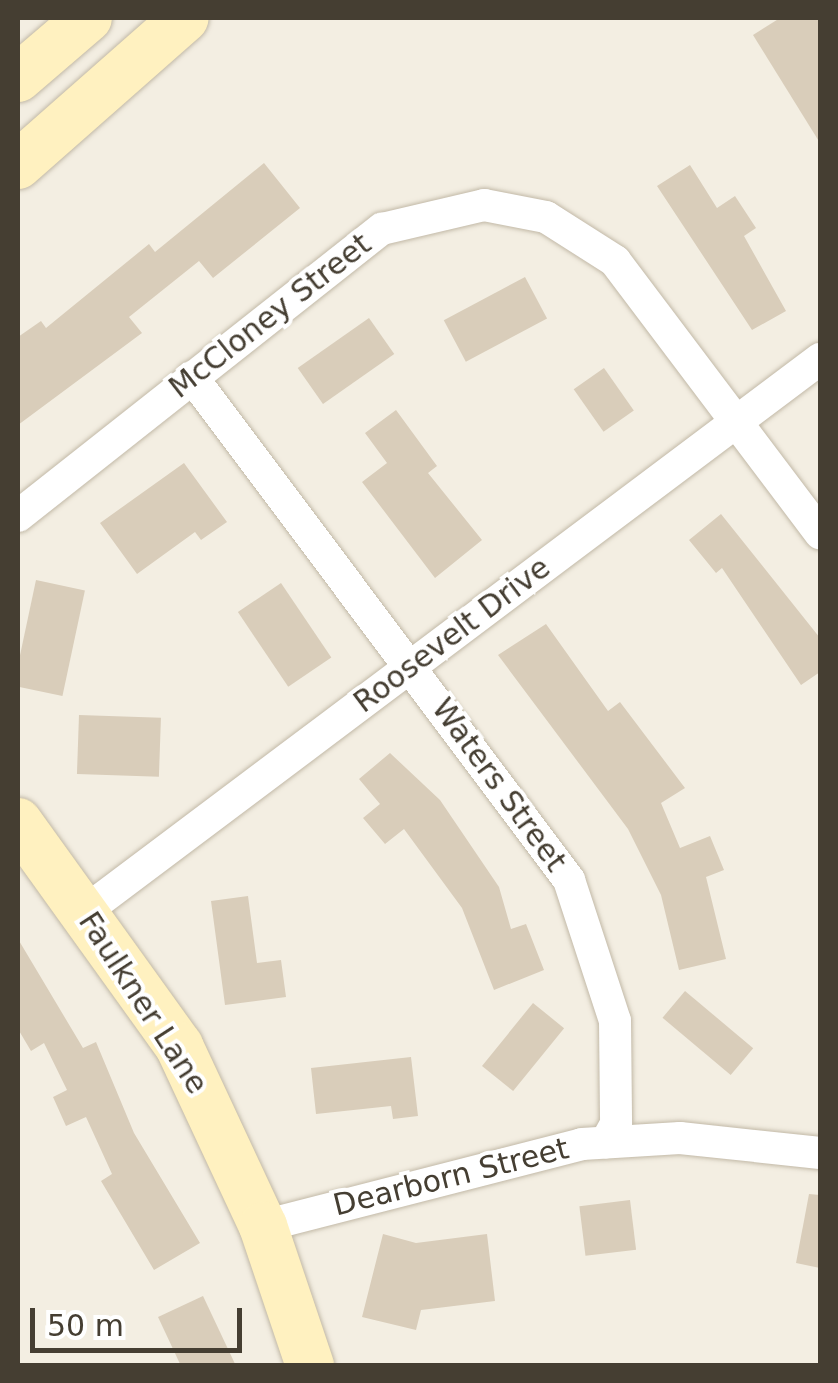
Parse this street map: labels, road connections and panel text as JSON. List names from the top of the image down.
{
  "streets": {
    "street": [
      "McCloney Street",
      "Roosevelt Drive",
      "Waters Street",
      "Faulkner Lane",
      "Dearborn Street"
    ]
  },
  "crossings": [
    ["McCloney Street", "Roosevelt Drive"],
    ["McCloney Street", "Waters Street"],
    ["Roosevelt Drive", "Waters Street"],
    ["Roosevelt Drive", "Faulkner Lane"],
    ["Waters Street", "Dearborn Street"],
    ["Faulkner Lane", "Dearborn Street"]
  ],
  "scale_bar": "50 m"
}
